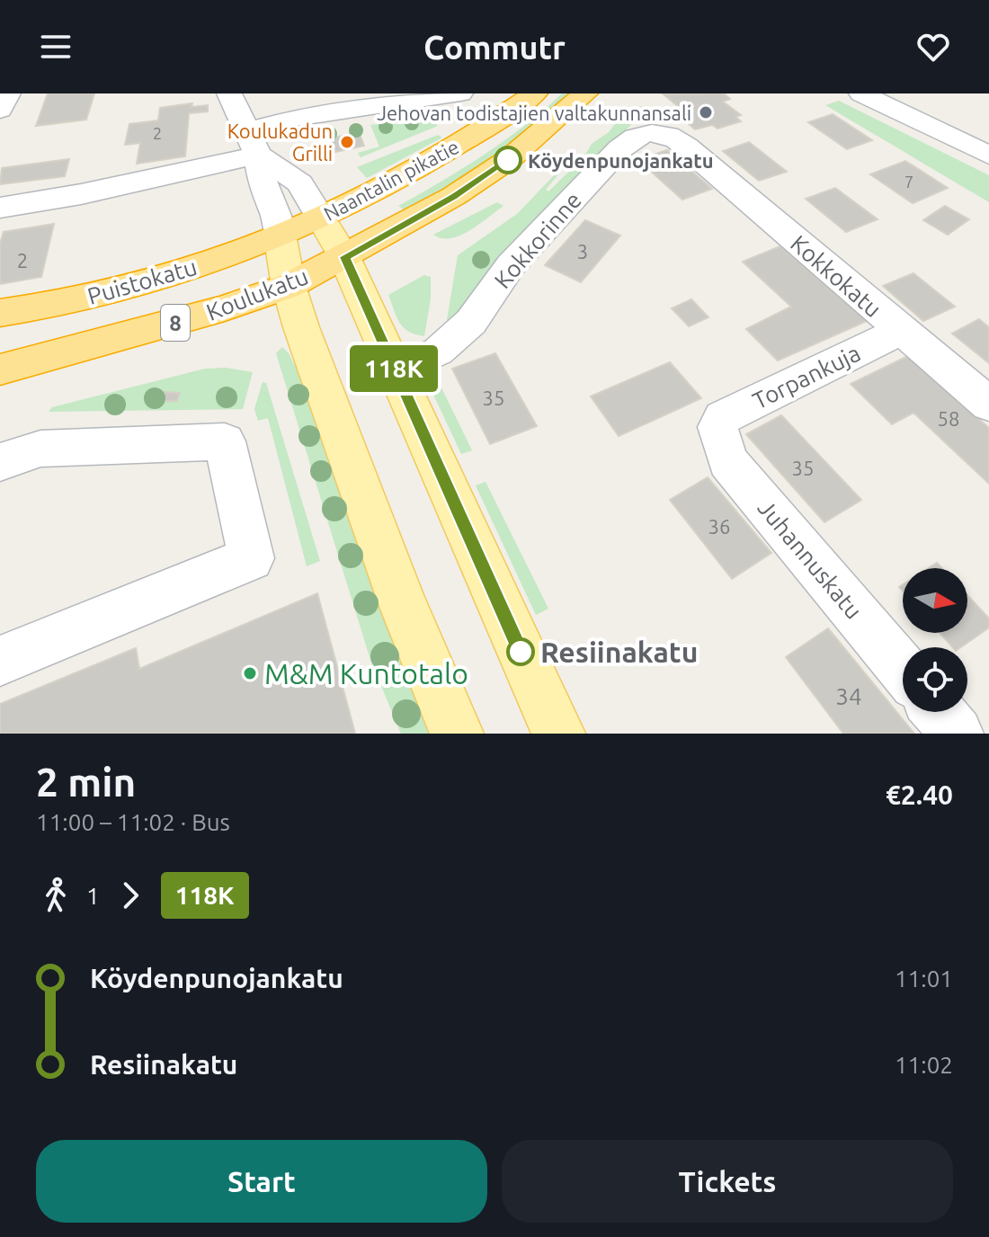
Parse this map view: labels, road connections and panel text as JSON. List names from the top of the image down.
{
  "streets": {
    "highway": [
      "Naantalin pikatie",
      "Puistokatu",
      "Koulukatu",
      "8"
    ],
    "street": [
      "Kokkorinne",
      "Kokkokatu",
      "Torpankuja",
      "Juhannuskatu"
    ]
  },
  "crossings": [
    ["Naantalin pikatie", "Puistokatu"],
    ["Naantalin pikatie", "Koulukatu"],
    ["Kokkorinne", "Kokkokatu"],
    ["Kokkokatu", "Torpankuja"],
    ["Torpankuja", "Juhannuskatu"]
  ],
  "places": [
    "Jehovan todistajien valtakunnansali",
    "Koulukadun Grilli",
    "Köydenpunojankatu",
    "Resiinakatu",
    "M&M Kuntotalo"
  ],
  "lines": ["bus line 118K"],
  "house_numbers": [
    "2",
    "7",
    "3",
    "2",
    "35",
    "58",
    "35",
    "36",
    "34"
  ],
  "north": "right",
  "page": {
    "header": "Commutr",
    "on_map": "118K",
    "heading": ["2 min", "11:00 – 11:02 · Bus", "€2.40"],
    "legs": ["1", "118K"],
    "list": [
      {
        "name": "Köydenpunojankatu",
        "value": "11:01"
      },
      {
        "name": "Resiinakatu",
        "value": "11:02"
      }
    ],
    "buttons": ["Start", "Tickets"]
  }
}
